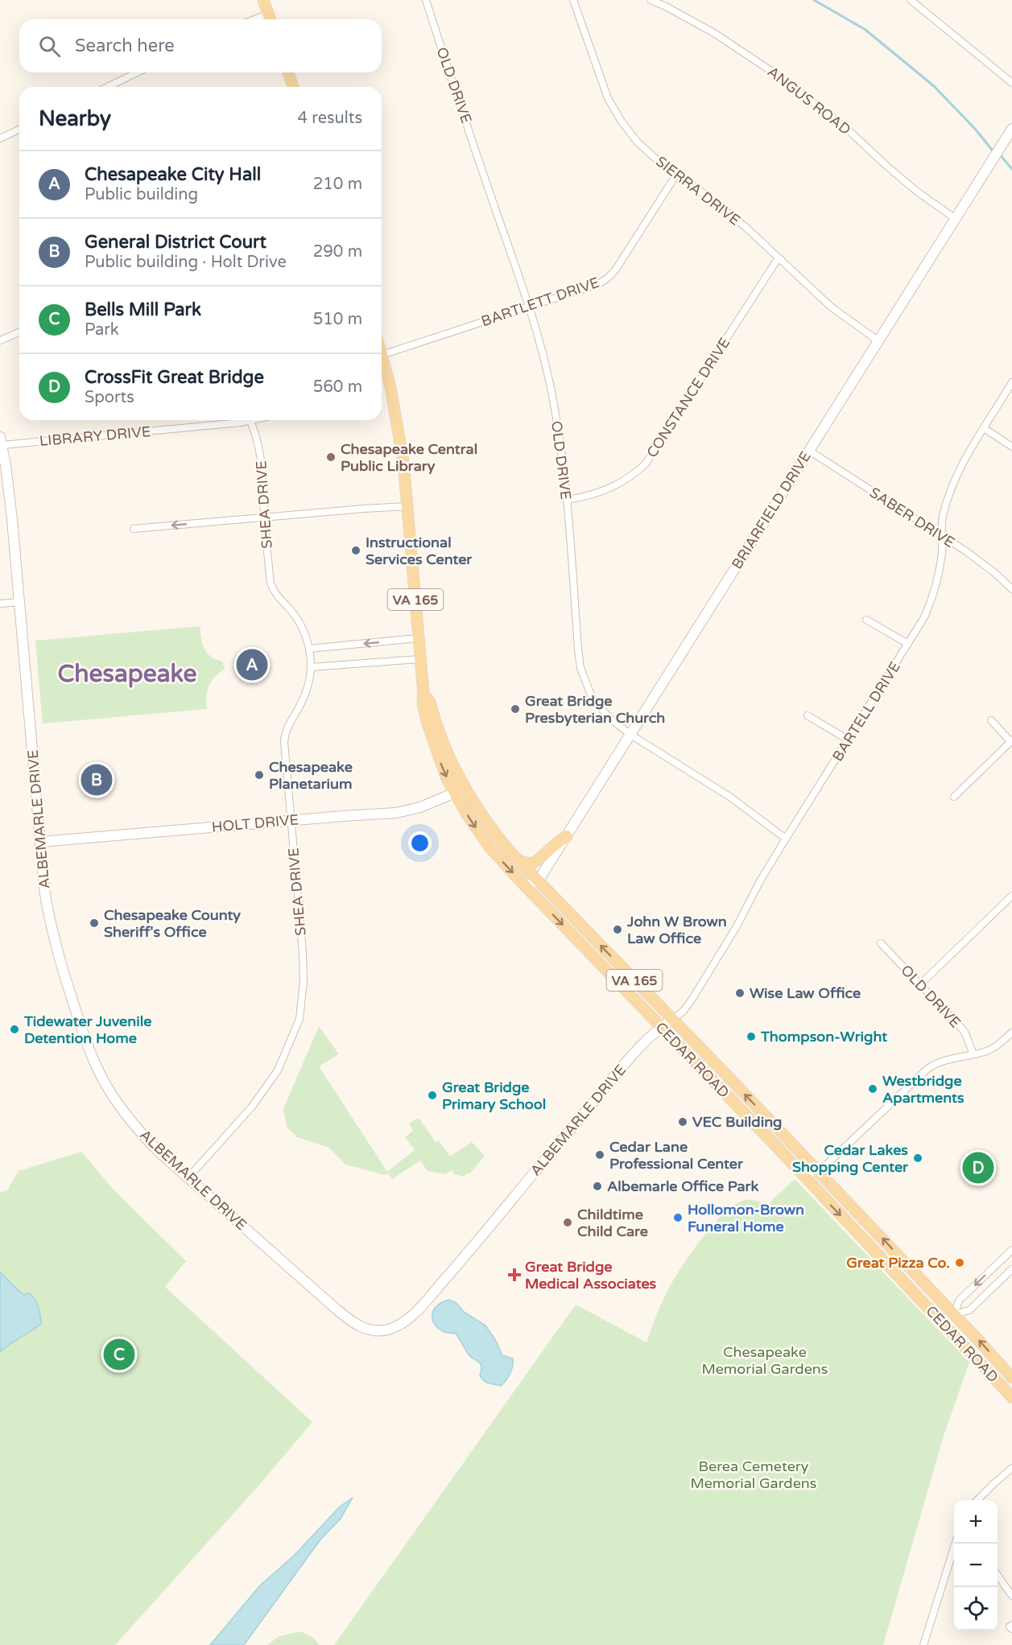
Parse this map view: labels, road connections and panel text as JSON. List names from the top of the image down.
{
  "streets": {
    "main road": ["VA 165", "CEDAR ROAD"],
    "street": [
      "OLD DRIVE",
      "ANGUS ROAD",
      "SIERRA DRIVE",
      "BARTLETT DRIVE",
      "CONSTANCE DRIVE",
      "LIBRARY DRIVE",
      "SHEA DRIVE",
      "BRIARFIELD DRIVE",
      "SABER DRIVE",
      "BARTELL DRIVE",
      "ALBEMARLE DRIVE",
      "HOLT DRIVE"
    ]
  },
  "crossings": [
    ["OLD DRIVE", "BARTLETT DRIVE"],
    ["OLD DRIVE", "CONSTANCE DRIVE"],
    ["OLD DRIVE", "BRIARFIELD DRIVE"],
    ["OLD DRIVE", "BARTELL DRIVE"],
    ["ANGUS ROAD", "BRIARFIELD DRIVE"],
    ["SIERRA DRIVE", "BARTLETT DRIVE"],
    ["SIERRA DRIVE", "CONSTANCE DRIVE"],
    ["SIERRA DRIVE", "BRIARFIELD DRIVE"],
    ["LIBRARY DRIVE", "ALBEMARLE DRIVE"],
    ["SHEA DRIVE", "ALBEMARLE DRIVE"],
    ["SHEA DRIVE", "HOLT DRIVE"],
    ["BRIARFIELD DRIVE", "SABER DRIVE"],
    ["BRIARFIELD DRIVE", "CEDAR ROAD"],
    ["SABER DRIVE", "BARTELL DRIVE"],
    ["BARTELL DRIVE", "ALBEMARLE DRIVE"],
    ["BARTELL DRIVE", "CEDAR ROAD"],
    ["ALBEMARLE DRIVE", "HOLT DRIVE"],
    ["ALBEMARLE DRIVE", "CEDAR ROAD"],
    ["HOLT DRIVE", "CEDAR ROAD"]
  ],
  "districts": ["Chesapeake"],
  "parks": ["Chesapeake Memorial Gardens", "Berea Cemetery Memorial Gardens"],
  "places": {
    "other": [
      "Chesapeake Central Public Library",
      "Instructional Services Center",
      "Great Bridge Presbyterian Church",
      "Chesapeake Planetarium",
      "Chesapeake County Sheriff's Office",
      "John W Brown Law Office",
      "Wise Law Office",
      "Tidewater Juvenile Detention Home",
      "Thompson-Wright",
      "Westbridge Apartments",
      "Great Bridge Primary School",
      "VEC Building",
      "Cedar Lane Professional Center",
      "Cedar Lakes Shopping Center",
      "Albemarle Office Park",
      "Hollomon-Brown Funeral Home",
      "Childtime Child Care",
      "Great Pizza Co."
    ],
    "health": ["Great Bridge Medical Associates"]
  },
  "page": {
    "search": "Search here",
    "heading": ["Nearby", "4 results"],
    "list": [
      {
        "mark": "A",
        "name": "Chesapeake City Hall",
        "note": "Public building",
        "value": "210 m"
      },
      {
        "mark": "B",
        "name": "General District Court",
        "note": "Public building · Holt Drive",
        "value": "290 m"
      },
      {
        "mark": "C",
        "name": "Bells Mill Park",
        "note": "Park",
        "value": "510 m"
      },
      {
        "mark": "D",
        "name": "CrossFit Great Bridge",
        "note": "Sports",
        "value": "560 m"
      }
    ],
    "pins": [
      "A",
      "B",
      "D",
      "C"
    ],
    "map_buttons": ["+", "−"]
  }
}
